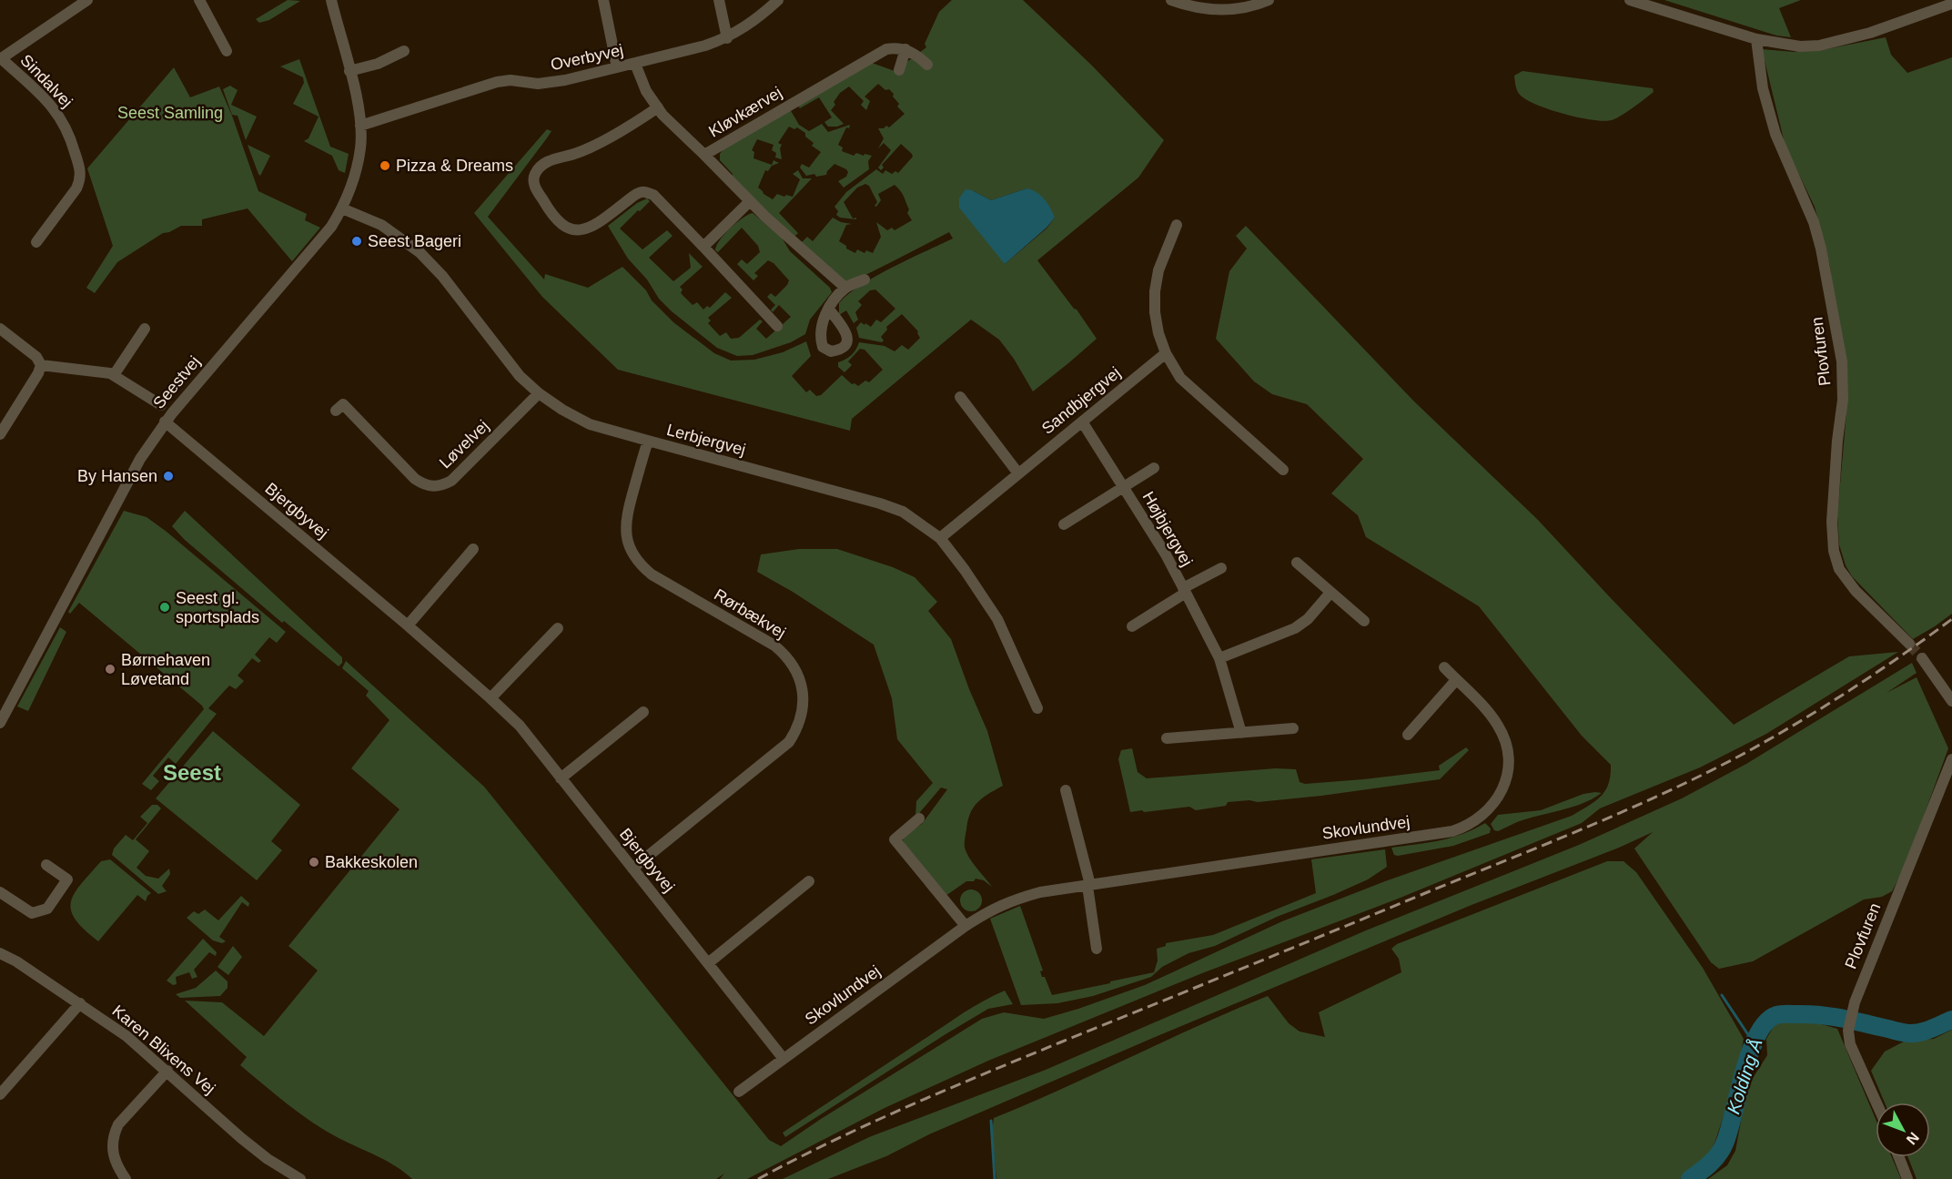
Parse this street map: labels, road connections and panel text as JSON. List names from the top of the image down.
{
  "streets": {
    "street": [
      "Overbyvej",
      "Sindalvej",
      "Kløvkærvej",
      "Plovfuren",
      "Seestvej",
      "Sandbjergvej",
      "Lerbjergvej",
      "Løvelvej",
      "Bjergbyvej",
      "Højbjergvej",
      "Rørbækvej",
      "Skovlundvej",
      "Karen Blixens Vej"
    ]
  },
  "crossings": [
    ["Overbyvej", "Kløvkærvej"],
    ["Overbyvej", "Seestvej"],
    ["Seestvej", "Lerbjergvej"],
    ["Seestvej", "Bjergbyvej"],
    ["Sandbjergvej", "Lerbjergvej"],
    ["Sandbjergvej", "Højbjergvej"],
    ["Lerbjergvej", "Løvelvej"],
    ["Lerbjergvej", "Rørbækvej"],
    ["Bjergbyvej", "Rørbækvej"],
    ["Bjergbyvej", "Skovlundvej"]
  ],
  "districts": ["Seest"],
  "water": ["Kolding Å"],
  "parks": ["Seest Samling"],
  "places": [
    "Pizza & Dreams",
    "Seest Bageri",
    "By Hansen",
    "Seest gl. sportsplads",
    "Børnehaven Løvetand",
    "Bakkeskolen"
  ],
  "north": "bottom right"
}
